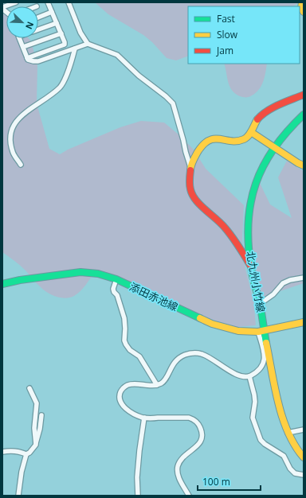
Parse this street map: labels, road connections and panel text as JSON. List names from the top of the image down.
{
  "streets": {
    "main road": ["北九州小竹線", "添田赤池線"]
  },
  "crossings": [
    ["北九州小竹線", "添田赤池線"]
  ],
  "legend": ["Fast", "Slow", "Jam"],
  "scale_bar": "100 m",
  "north": "bottom right"
}
